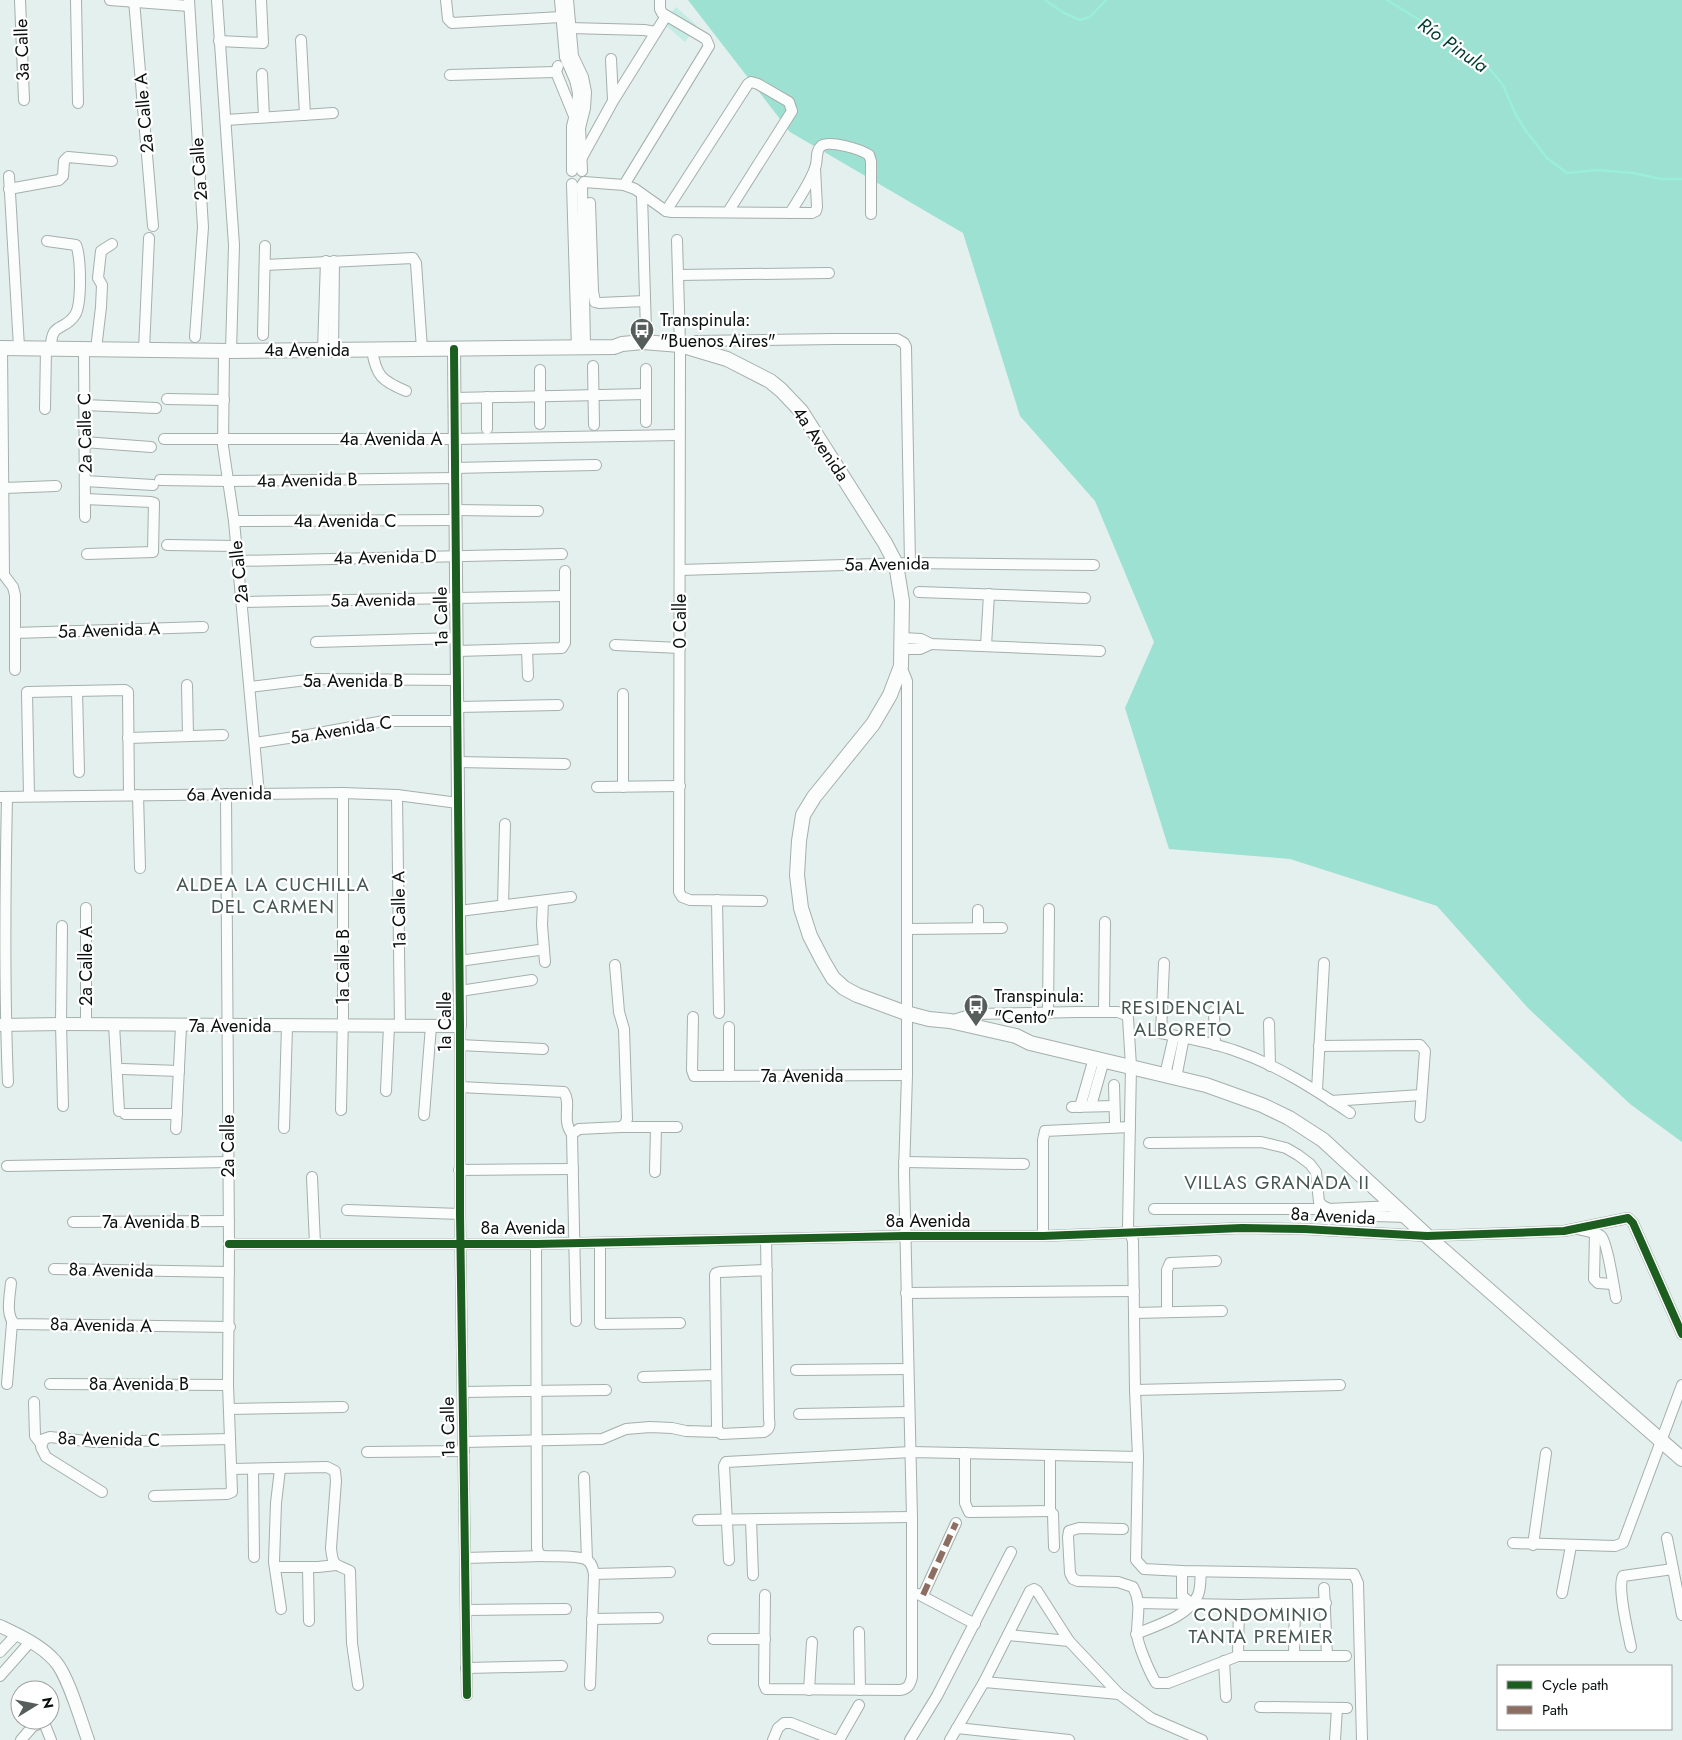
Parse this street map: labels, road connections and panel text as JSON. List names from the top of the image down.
{
  "streets": {
    "main road": ["4a Avenida"],
    "street": [
      "3a Calle",
      "2a Calle A",
      "2a Calle",
      "2a Calle C",
      "4a Avenida A",
      "4a Avenida B",
      "4a Avenida C",
      "4a Avenida D",
      "5a Avenida",
      "1a Calle",
      "0 Calle",
      "5a Avenida A",
      "5a Avenida B",
      "5a Avenida C",
      "6a Avenida",
      "1a Calle A",
      "1a Calle B",
      "7a Avenida",
      "8a Avenida",
      "7a Avenida B",
      "8a Avenida A",
      "8a Avenida B",
      "8a Avenida C"
    ]
  },
  "crossings": [
    ["2a Calle A", "7a Avenida"],
    ["2a Calle", "4a Avenida"],
    ["2a Calle", "4a Avenida A"],
    ["2a Calle", "4a Avenida B"],
    ["2a Calle", "4a Avenida C"],
    ["2a Calle", "4a Avenida D"],
    ["2a Calle", "5a Avenida"],
    ["2a Calle", "5a Avenida B"],
    ["2a Calle", "5a Avenida C"],
    ["2a Calle", "6a Avenida"],
    ["2a Calle", "7a Avenida"],
    ["2a Calle", "8a Avenida"],
    ["2a Calle", "7a Avenida B"],
    ["2a Calle", "8a Avenida A"],
    ["2a Calle", "8a Avenida B"],
    ["2a Calle", "8a Avenida C"],
    ["4a Avenida", "2a Calle C"],
    ["4a Avenida", "5a Avenida"],
    ["4a Avenida", "1a Calle"],
    ["4a Avenida", "0 Calle"],
    ["2a Calle C", "4a Avenida B"],
    ["4a Avenida A", "1a Calle"],
    ["4a Avenida A", "0 Calle"],
    ["4a Avenida B", "1a Calle"],
    ["4a Avenida C", "1a Calle"],
    ["4a Avenida D", "1a Calle"],
    ["5a Avenida", "1a Calle"],
    ["5a Avenida", "0 Calle"],
    ["1a Calle", "5a Avenida B"],
    ["1a Calle", "5a Avenida C"],
    ["1a Calle", "6a Avenida"],
    ["1a Calle", "7a Avenida"],
    ["1a Calle", "8a Avenida"],
    ["6a Avenida", "1a Calle A"],
    ["6a Avenida", "1a Calle B"],
    ["1a Calle A", "7a Avenida"],
    ["1a Calle B", "7a Avenida"]
  ],
  "districts": [
    "ALDEA LA CUCHILLA DEL CARMEN",
    "RESIDENCIAL ALBORETO",
    "VILLAS GRANADA II",
    "CONDOMINIO TANTA PREMIER"
  ],
  "water": ["Río Pinula"],
  "places": {
    "bus stop": ["Transpinula: \"Buenos Aires\"", "Transpinula: \"Cento\""]
  },
  "legend": ["Cycle path", "Path"],
  "north": "right"
}
